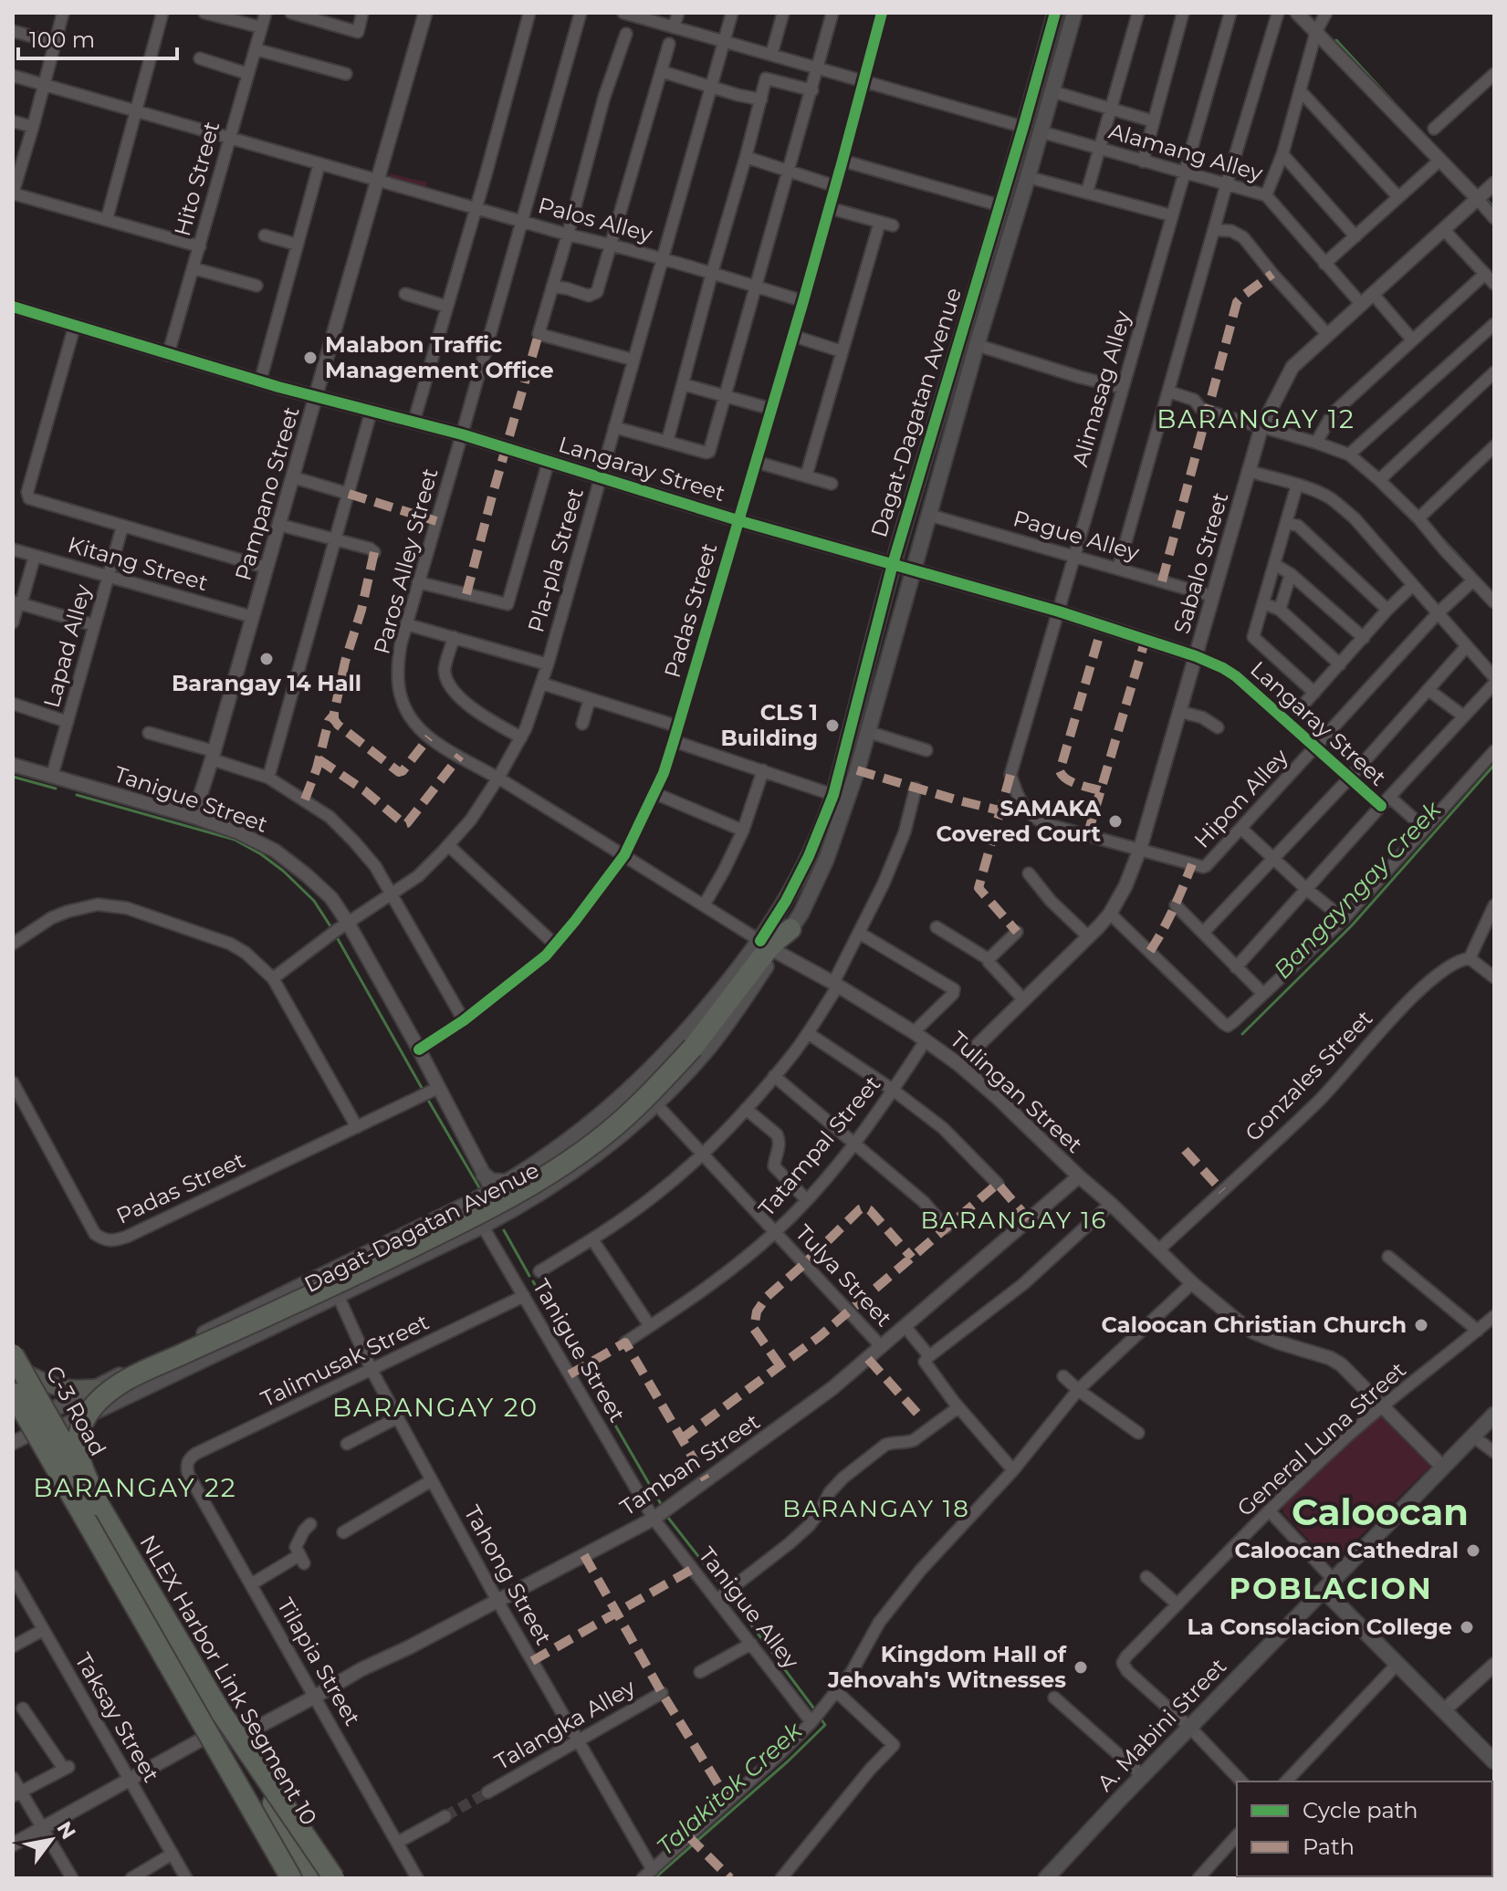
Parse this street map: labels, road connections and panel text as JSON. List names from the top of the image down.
{
  "streets": {
    "highway": ["NLEX Harbor Link Segment 10"],
    "main road": ["Dagat-Dagatan Avenue", "C-3 Road", "A. Mabini Street"],
    "street": [
      "Alamang Alley",
      "Hito Street",
      "Palos Alley",
      "Alimasag Alley",
      "Langaray Street",
      "Pampano Street",
      "Pague Alley",
      "Pla-pla Street",
      "Paros Alley Street",
      "Sabalo Street",
      "Kitang Street",
      "Padas Street",
      "Lapad Alley",
      "Hipon Alley",
      "Tanigue Street",
      "Gonzales Street",
      "Tulingan Street",
      "Tatampal Street",
      "Tulya Street",
      "Talimusak Street",
      "General Luna Street",
      "Tamban Street",
      "Tahong Street",
      "Tanigue Alley",
      "Tilapia Street",
      "Taksay Street",
      "Talangka Alley"
    ]
  },
  "crossings": [
    ["Alamang Alley", "Alimasag Alley"],
    ["Alamang Alley", "Dagat-Dagatan Avenue"],
    ["Alamang Alley", "Sabalo Street"],
    ["Hito Street", "Palos Alley"],
    ["Hito Street", "Langaray Street"],
    ["Palos Alley", "Pampano Street"],
    ["Palos Alley", "Pla-pla Street"],
    ["Palos Alley", "Paros Alley Street"],
    ["Palos Alley", "Padas Street"],
    ["Alimasag Alley", "Langaray Street"],
    ["Alimasag Alley", "Pague Alley"],
    ["Alimasag Alley", "Hipon Alley"],
    ["Dagat-Dagatan Avenue", "Langaray Street"],
    ["Dagat-Dagatan Avenue", "Pague Alley"],
    ["Dagat-Dagatan Avenue", "Paros Alley Street"],
    ["Dagat-Dagatan Avenue", "Tanigue Street"],
    ["Dagat-Dagatan Avenue", "Tulingan Street"],
    ["Dagat-Dagatan Avenue", "Tulya Street"],
    ["Dagat-Dagatan Avenue", "C-3 Road"],
    ["Dagat-Dagatan Avenue", "Tahong Street"],
    ["Langaray Street", "Pampano Street"],
    ["Langaray Street", "Pla-pla Street"],
    ["Langaray Street", "Paros Alley Street"],
    ["Langaray Street", "Sabalo Street"],
    ["Langaray Street", "Padas Street"],
    ["Langaray Street", "Hipon Alley"],
    ["Pampano Street", "Kitang Street"],
    ["Pampano Street", "Tanigue Street"],
    ["Pague Alley", "Sabalo Street"],
    ["Pla-pla Street", "Paros Alley Street"],
    ["Pla-pla Street", "Tanigue Street"],
    ["Paros Alley Street", "Padas Street"],
    ["Sabalo Street", "Hipon Alley"],
    ["Sabalo Street", "Tulingan Street"],
    ["Kitang Street", "Lapad Alley"],
    ["Padas Street", "Tanigue Street"],
    ["Lapad Alley", "Tanigue Street"],
    ["Tanigue Street", "Talimusak Street"],
    ["Tanigue Street", "Tamban Street"],
    ["Tanigue Street", "Tanigue Alley"],
    ["Gonzales Street", "Tulingan Street"],
    ["Tulingan Street", "Tatampal Street"],
    ["Tulingan Street", "General Luna Street"],
    ["Tulingan Street", "Tamban Street"],
    ["Tulingan Street", "A. Mabini Street"],
    ["Tatampal Street", "Tulya Street"],
    ["Tulya Street", "Tamban Street"],
    ["Talimusak Street", "Tahong Street"],
    ["Talimusak Street", "Tilapia Street"],
    ["C-3 Road", "Tamban Street"],
    ["C-3 Road", "NLEX Harbor Link Segment 10"],
    ["General Luna Street", "A. Mabini Street"],
    ["Tamban Street", "Tahong Street"],
    ["Tamban Street", "Tanigue Alley"],
    ["Tamban Street", "Tilapia Street"],
    ["Tahong Street", "Talangka Alley"]
  ],
  "districts": [
    "BARANGAY 12",
    "BARANGAY 16",
    "BARANGAY 20",
    "BARANGAY 22",
    "BARANGAY 18",
    "Caloocan",
    "POBLACION"
  ],
  "water": ["Bangayngay Creek", "Talakitok Creek"],
  "places": [
    "Malabon Traffic Management Office",
    "Barangay 14 Hall",
    "CLS 1 Building",
    "SAMAKA Covered Court",
    "Caloocan Christian Church",
    "Caloocan Cathedral",
    "La Consolacion College",
    "Kingdom Hall of Jehovah's Witnesses"
  ],
  "legend": ["Cycle path", "Path"],
  "scale_bar": "100 m",
  "north": "top right"
}
